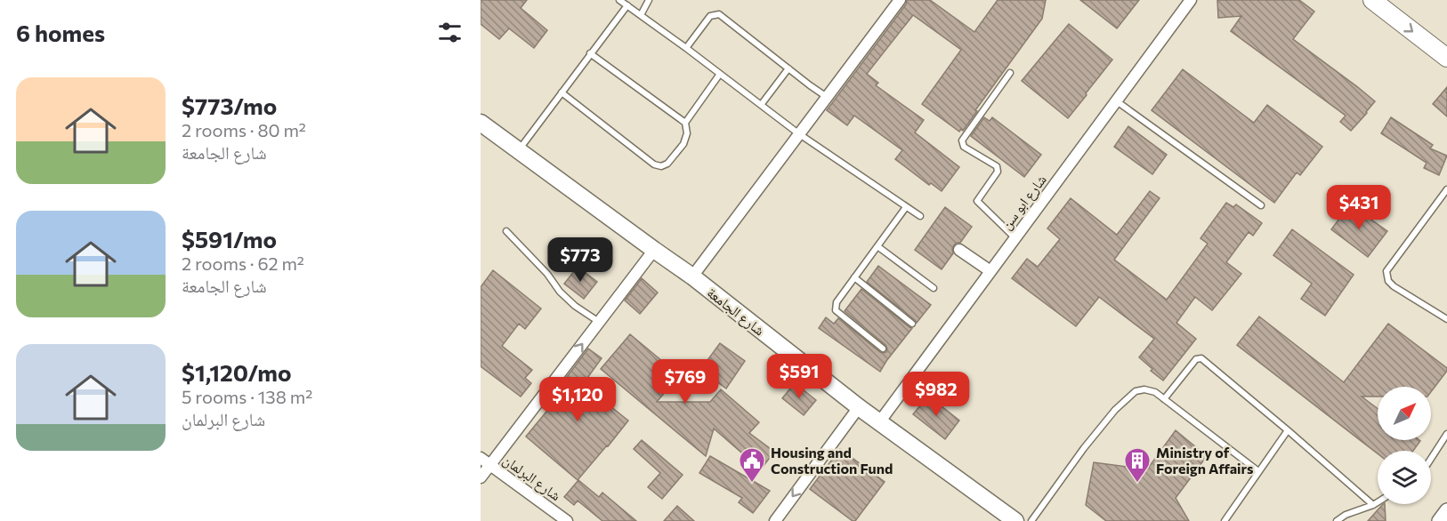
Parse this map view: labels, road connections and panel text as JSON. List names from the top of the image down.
{
  "streets": {
    "main road": ["شارع الجامعة"],
    "street": ["شارع ابو سن", "شارع البرلمان"]
  },
  "crossings": [
    ["شارع ابو سن", "شارع الجامعة"]
  ],
  "places": {
    "public building": ["Housing and Construction Fund"],
    "building": ["Ministry of Foreign Affairs"]
  },
  "north": "top right",
  "page": {
    "heading": "6 homes",
    "list": [
      {
        "name": "$773/mo",
        "note": "2 rooms · 80 m² · شارع الجامعة"
      },
      {
        "name": "$591/mo",
        "note": "2 rooms · 62 m² · شارع الجامعة"
      },
      {
        "name": "$1,120/mo",
        "note": "5 rooms · 138 m² · شارع البرلمان"
      }
    ],
    "price": [
      "$431",
      "$773",
      "$591",
      "$769",
      "$982",
      "$1,120"
    ]
  }
}
